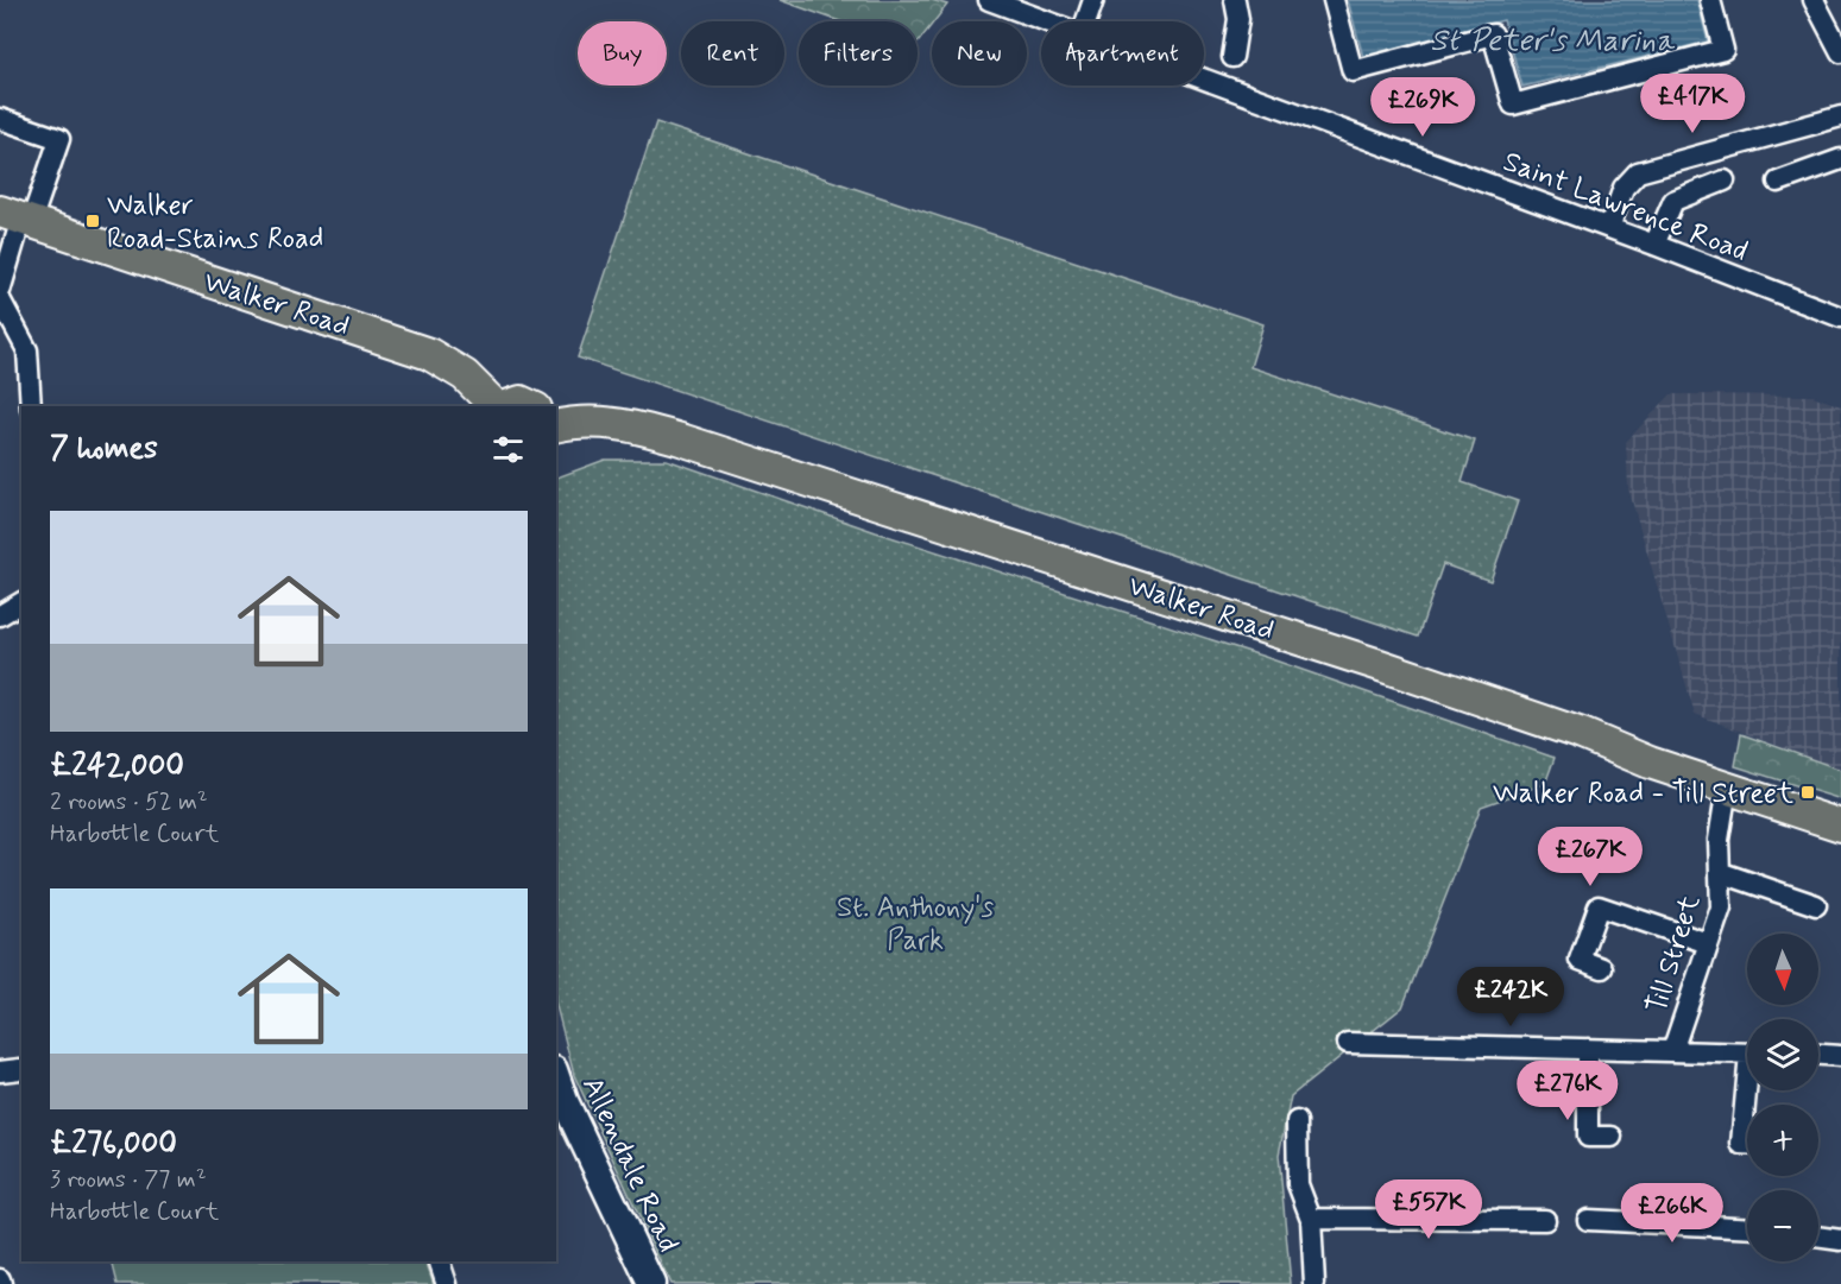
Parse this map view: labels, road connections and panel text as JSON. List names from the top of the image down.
{
  "streets": {
    "main road": ["Walker Road", "Allendale Road"],
    "street": ["Saint Lawrence Road", "Till Street"]
  },
  "crossings": [
    ["Walker Road", "Till Street"]
  ],
  "water": ["St Peter's Marina"],
  "parks": ["St. Anthony's Park"],
  "places": {
    "transit": ["Walker Road-Stains Road", "Walker Road - Till Street"]
  },
  "north": "bottom",
  "page": {
    "chip": [
      "Buy",
      "Rent",
      "Filters",
      "New",
      "Apartment"
    ],
    "price": [
      "£417K",
      "£269K",
      "£267K",
      "£242K",
      "£276K",
      "£557K",
      "£266K"
    ],
    "heading": "7 homes",
    "list": [
      {
        "name": "£242,000",
        "note": "2 rooms · 52 m² · Harbottle Court"
      },
      {
        "name": "£276,000",
        "note": "3 rooms · 77 m² · Harbottle Court"
      }
    ],
    "map_buttons": ["+", "−"]
  }
}
